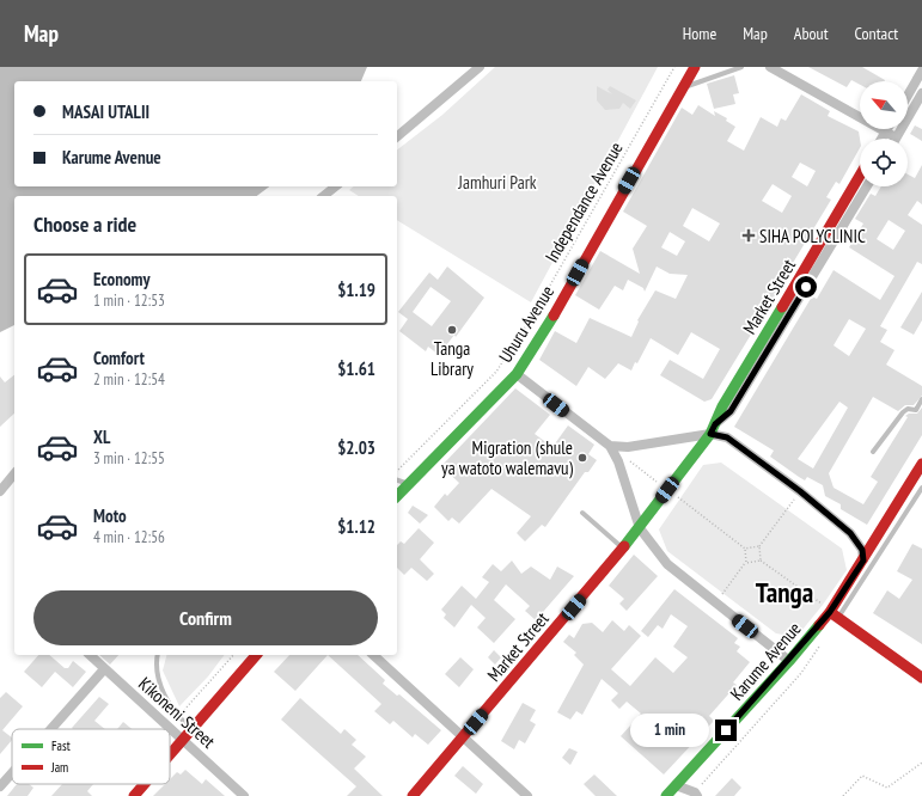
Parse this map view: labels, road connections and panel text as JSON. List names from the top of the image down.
{
  "streets": {
    "street": [
      "Market Street",
      "Uhuru Avenue",
      "Karume Avenue",
      "Kikoneni Street"
    ],
    "path": ["Independance Avenue"]
  },
  "districts": ["Tanga"],
  "parks": ["Jamhuri Park"],
  "places": {
    "health": ["SIHA POLYCLINIC"],
    "other": ["Tanga Library", "Migration (shule ya watoto walemavu)"]
  },
  "legend": ["Fast", "Jam"],
  "north": "top left",
  "page": {
    "header": "Map",
    "nav": [
      "Home",
      "Map",
      "About",
      "Contact"
    ],
    "banner": ["MASAI UTALII", "Karume Avenue"],
    "heading": "Choose a ride",
    "list": [
      {
        "name": "Economy",
        "note": "1 min · 12:53",
        "value": "$1.19"
      },
      {
        "name": "Comfort",
        "note": "2 min · 12:54",
        "value": "$1.61"
      },
      {
        "name": "XL",
        "note": "3 min · 12:55",
        "value": "$2.03"
      },
      {
        "name": "Moto",
        "note": "4 min · 12:56",
        "value": "$1.12"
      }
    ],
    "buttons": "Confirm",
    "bubble": "1 min"
  }
}
